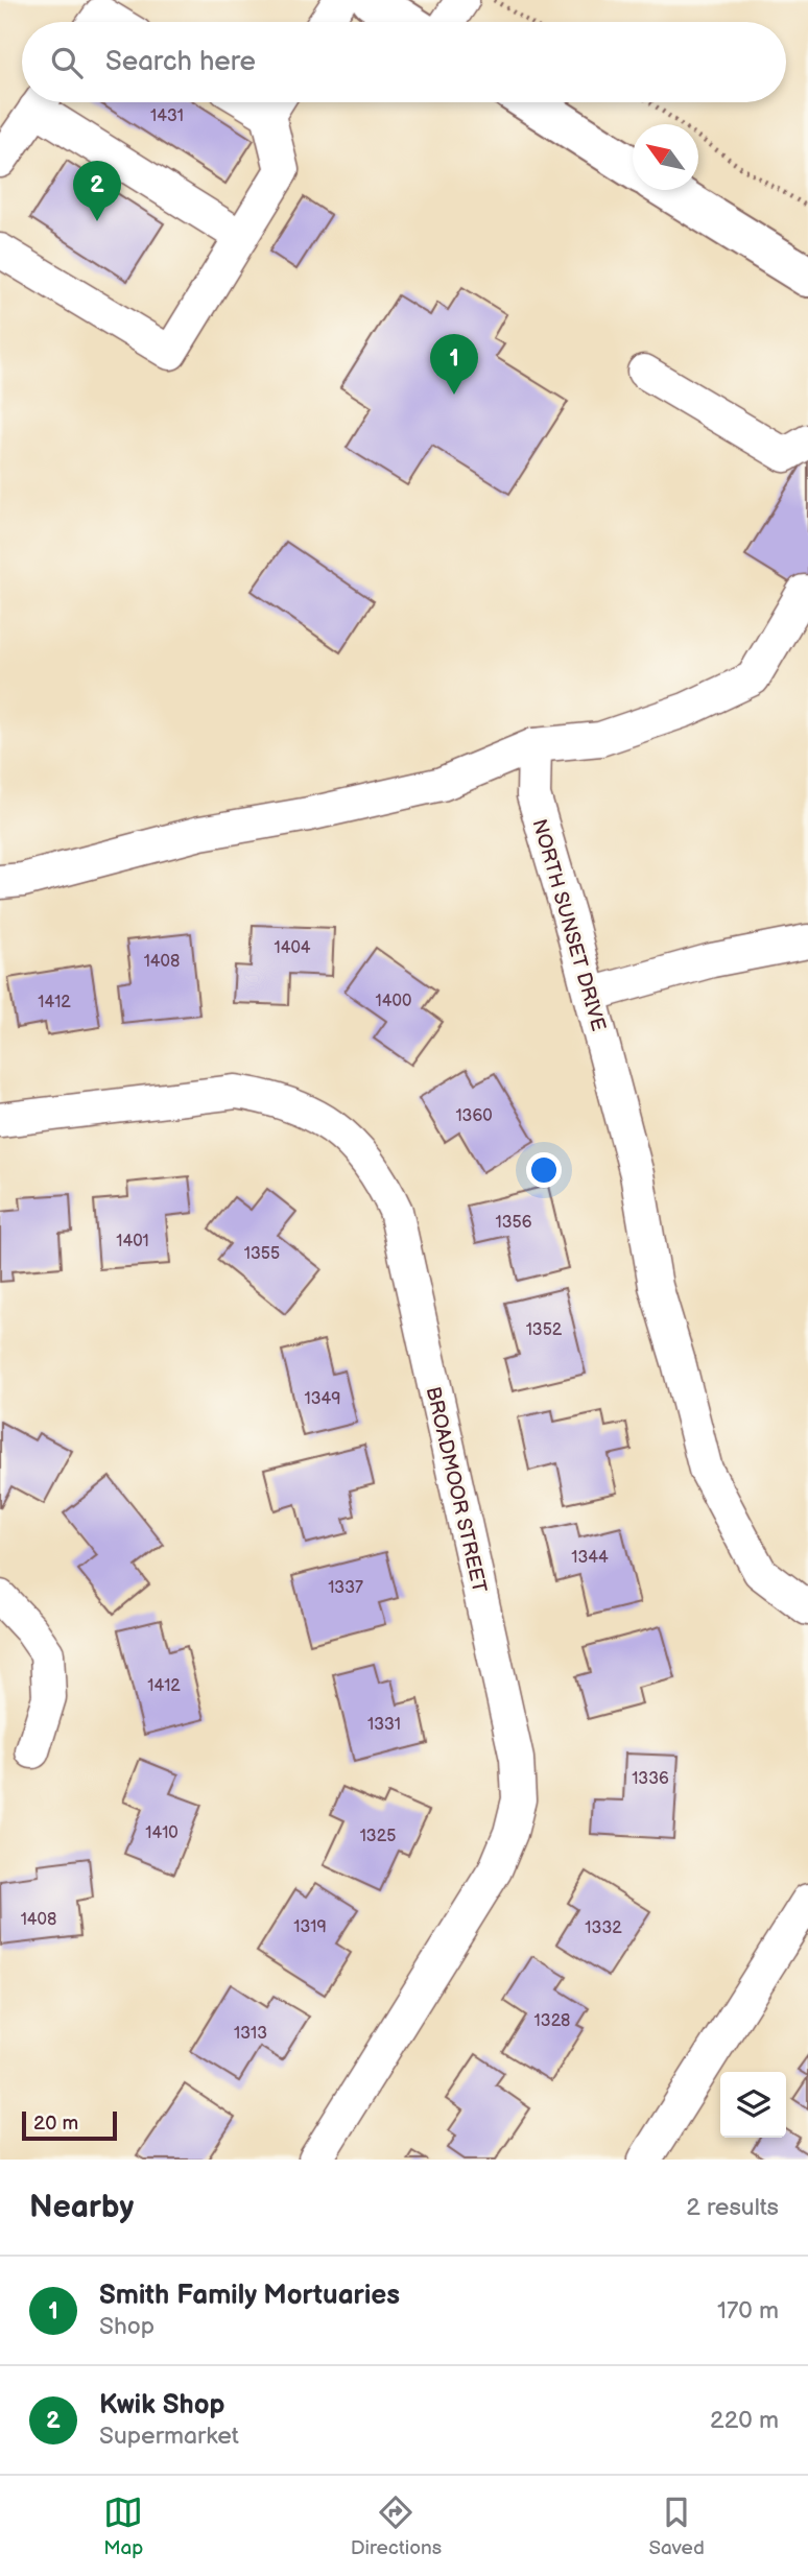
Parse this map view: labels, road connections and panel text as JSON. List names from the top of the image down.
{
  "streets": {
    "street": ["NORTH SUNSET DRIVE", "BROADMOOR STREET"]
  },
  "house_numbers": [
    "1431",
    "1404",
    "1408",
    "1400",
    "1412",
    "1360",
    "1356",
    "1401",
    "1355",
    "1352",
    "1349",
    "1344",
    "1337",
    "1412",
    "1331",
    "1336",
    "1410",
    "1325",
    "1408",
    "1319",
    "1332",
    "1328",
    "1313"
  ],
  "scale_bar": "20 m",
  "north": "top left",
  "page": {
    "search": "Search here",
    "pins": ["2", "1"],
    "scale": "20 m",
    "heading": ["Nearby", "2 results"],
    "list": [
      {
        "mark": "1",
        "name": "Smith Family Mortuaries",
        "note": "Shop",
        "value": "170 m"
      },
      {
        "mark": "2",
        "name": "Kwik Shop",
        "note": "Supermarket",
        "value": "220 m"
      }
    ],
    "nav": ["Map", "Directions", "Saved"]
  }
}
